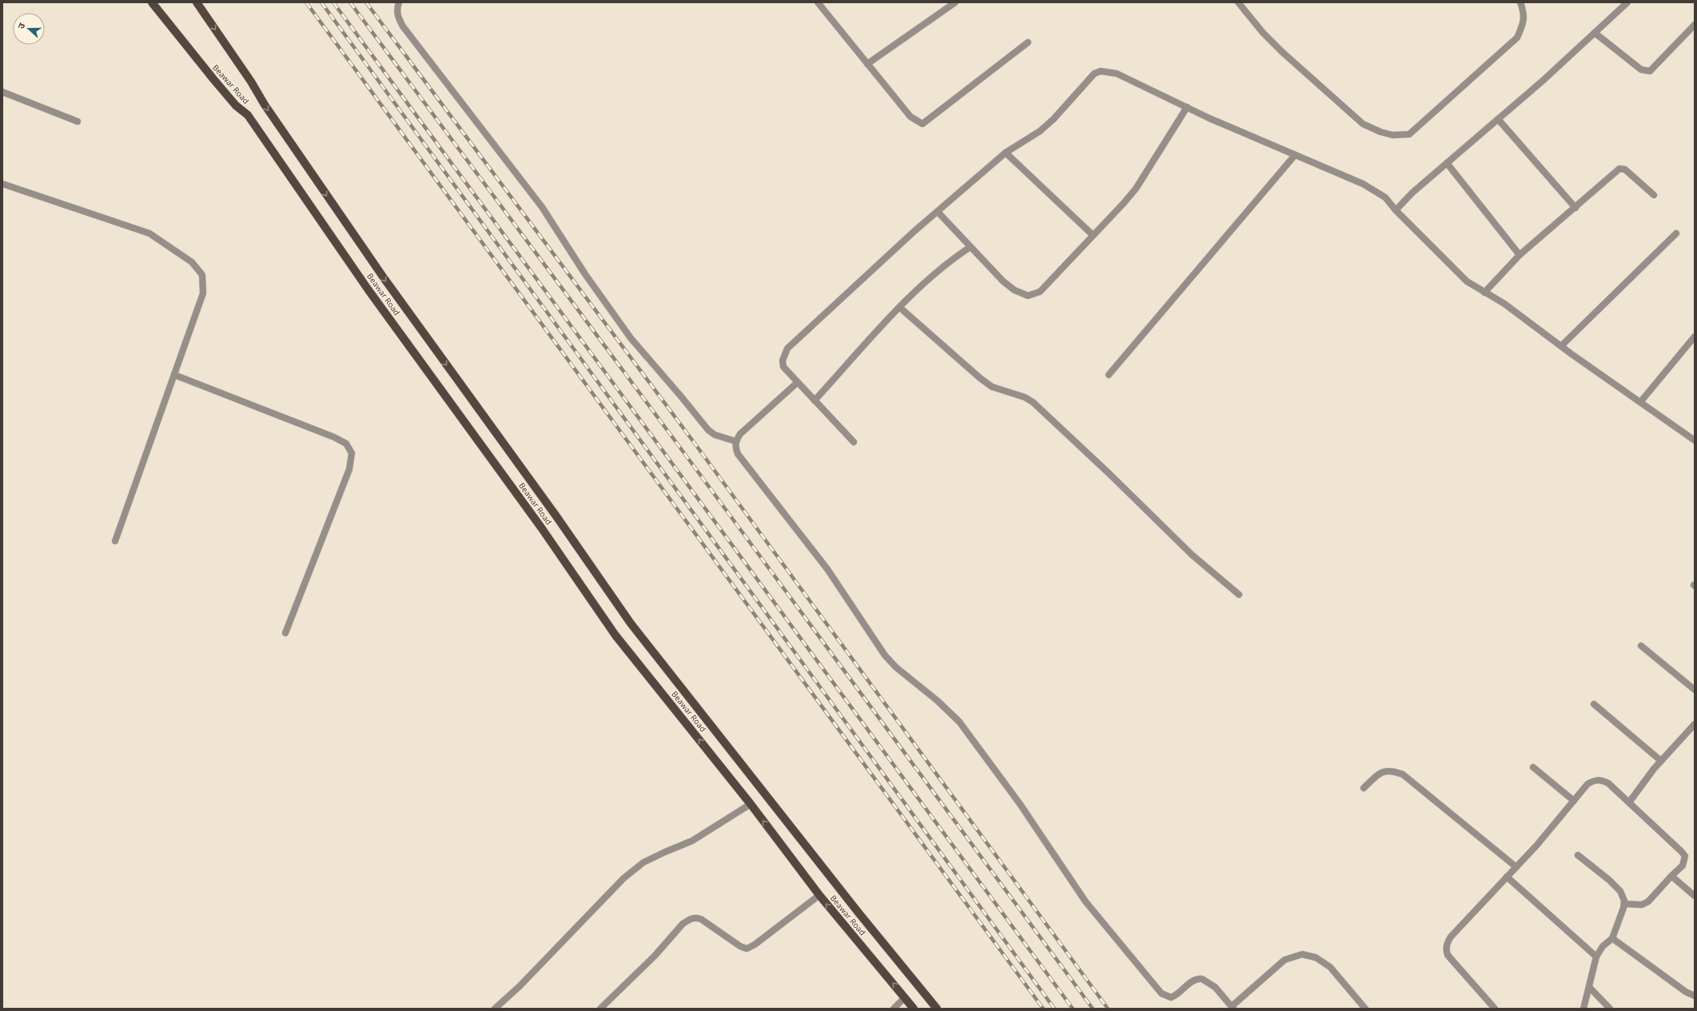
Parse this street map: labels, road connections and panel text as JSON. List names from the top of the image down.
{
  "streets": {
    "main road": ["Beawar Road"]
  },
  "north": "left"
}
